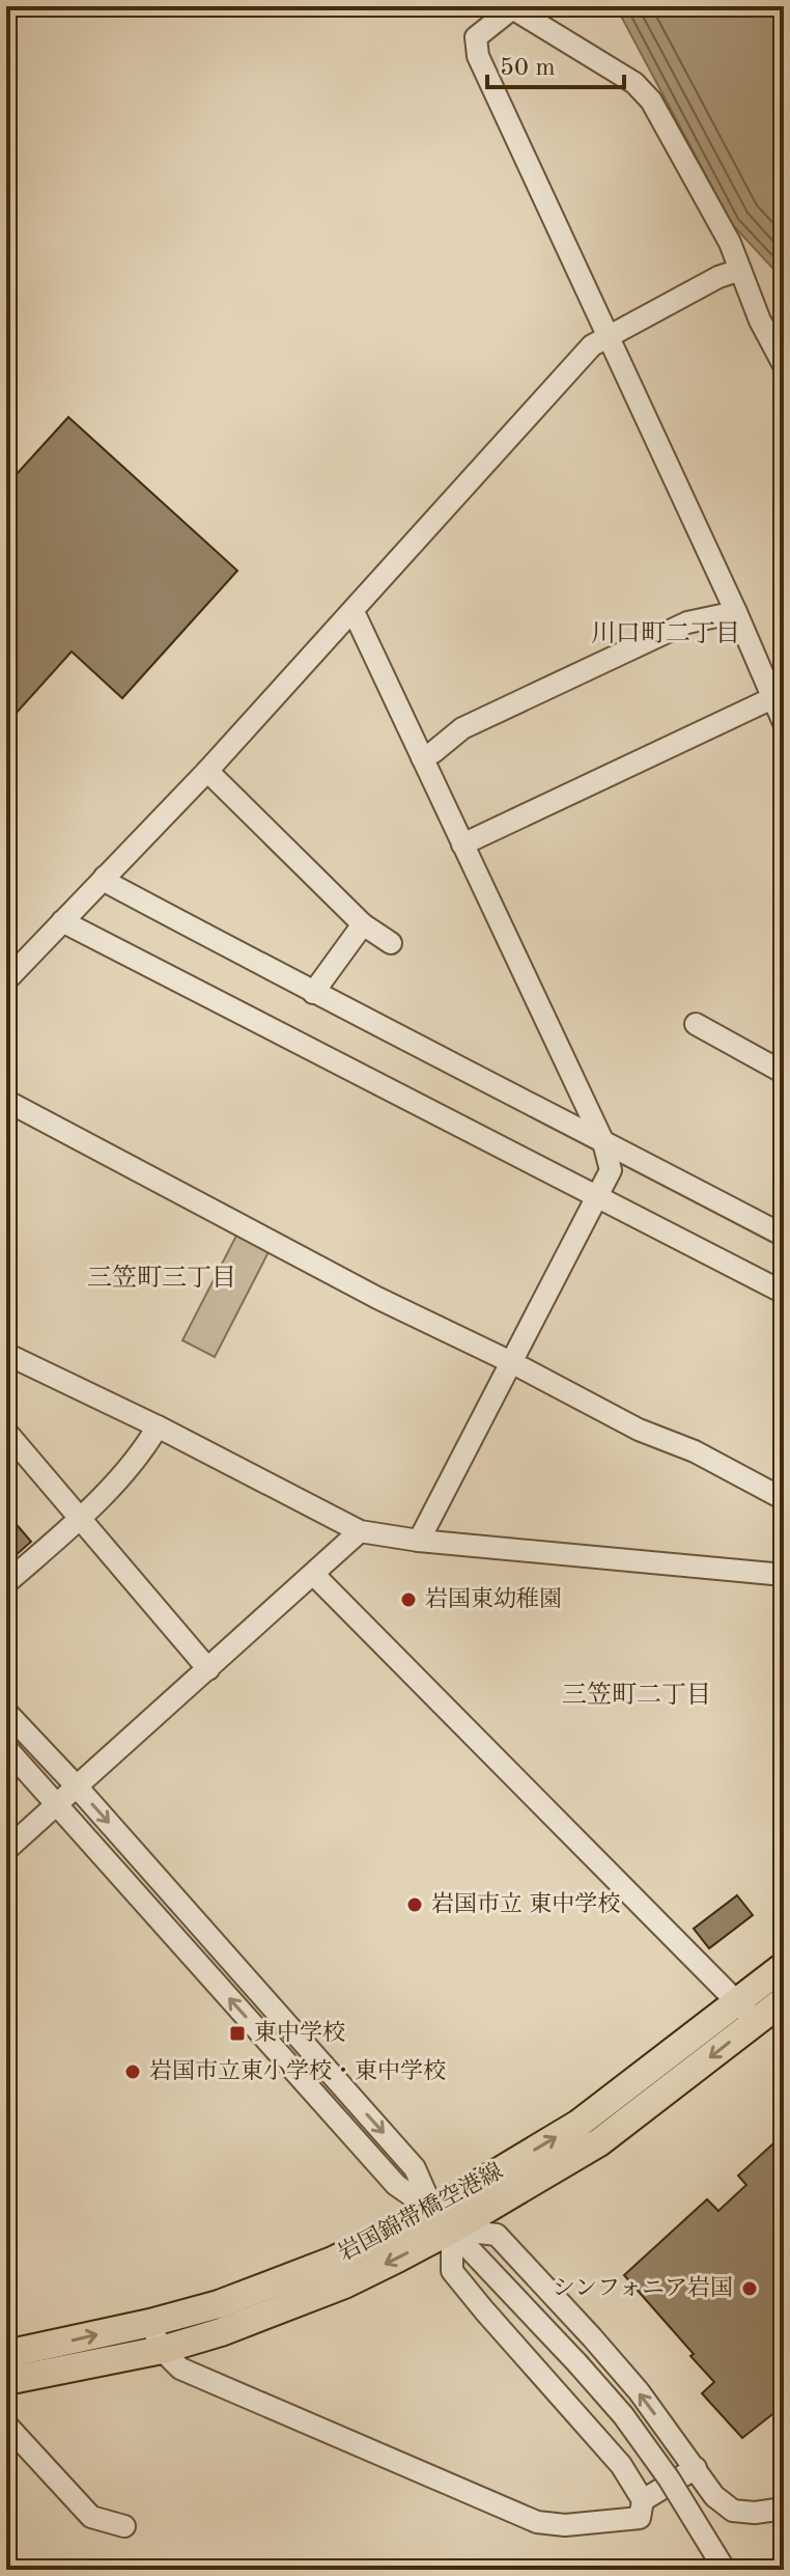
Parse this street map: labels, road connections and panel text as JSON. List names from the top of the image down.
{
  "streets": {
    "main road": ["岩国錦帯橋空港線"]
  },
  "districts": ["川口町二丁目", "三笠町三丁目", "三笠町二丁目"],
  "places": {
    "other": [
      "岩国東幼稚園",
      "岩国市立 東中学校",
      "岩国市立東小学校・東中学校",
      "シンフォニア岩国"
    ],
    "transit": ["東中学校"]
  },
  "scale_bar": "50 m"
}
